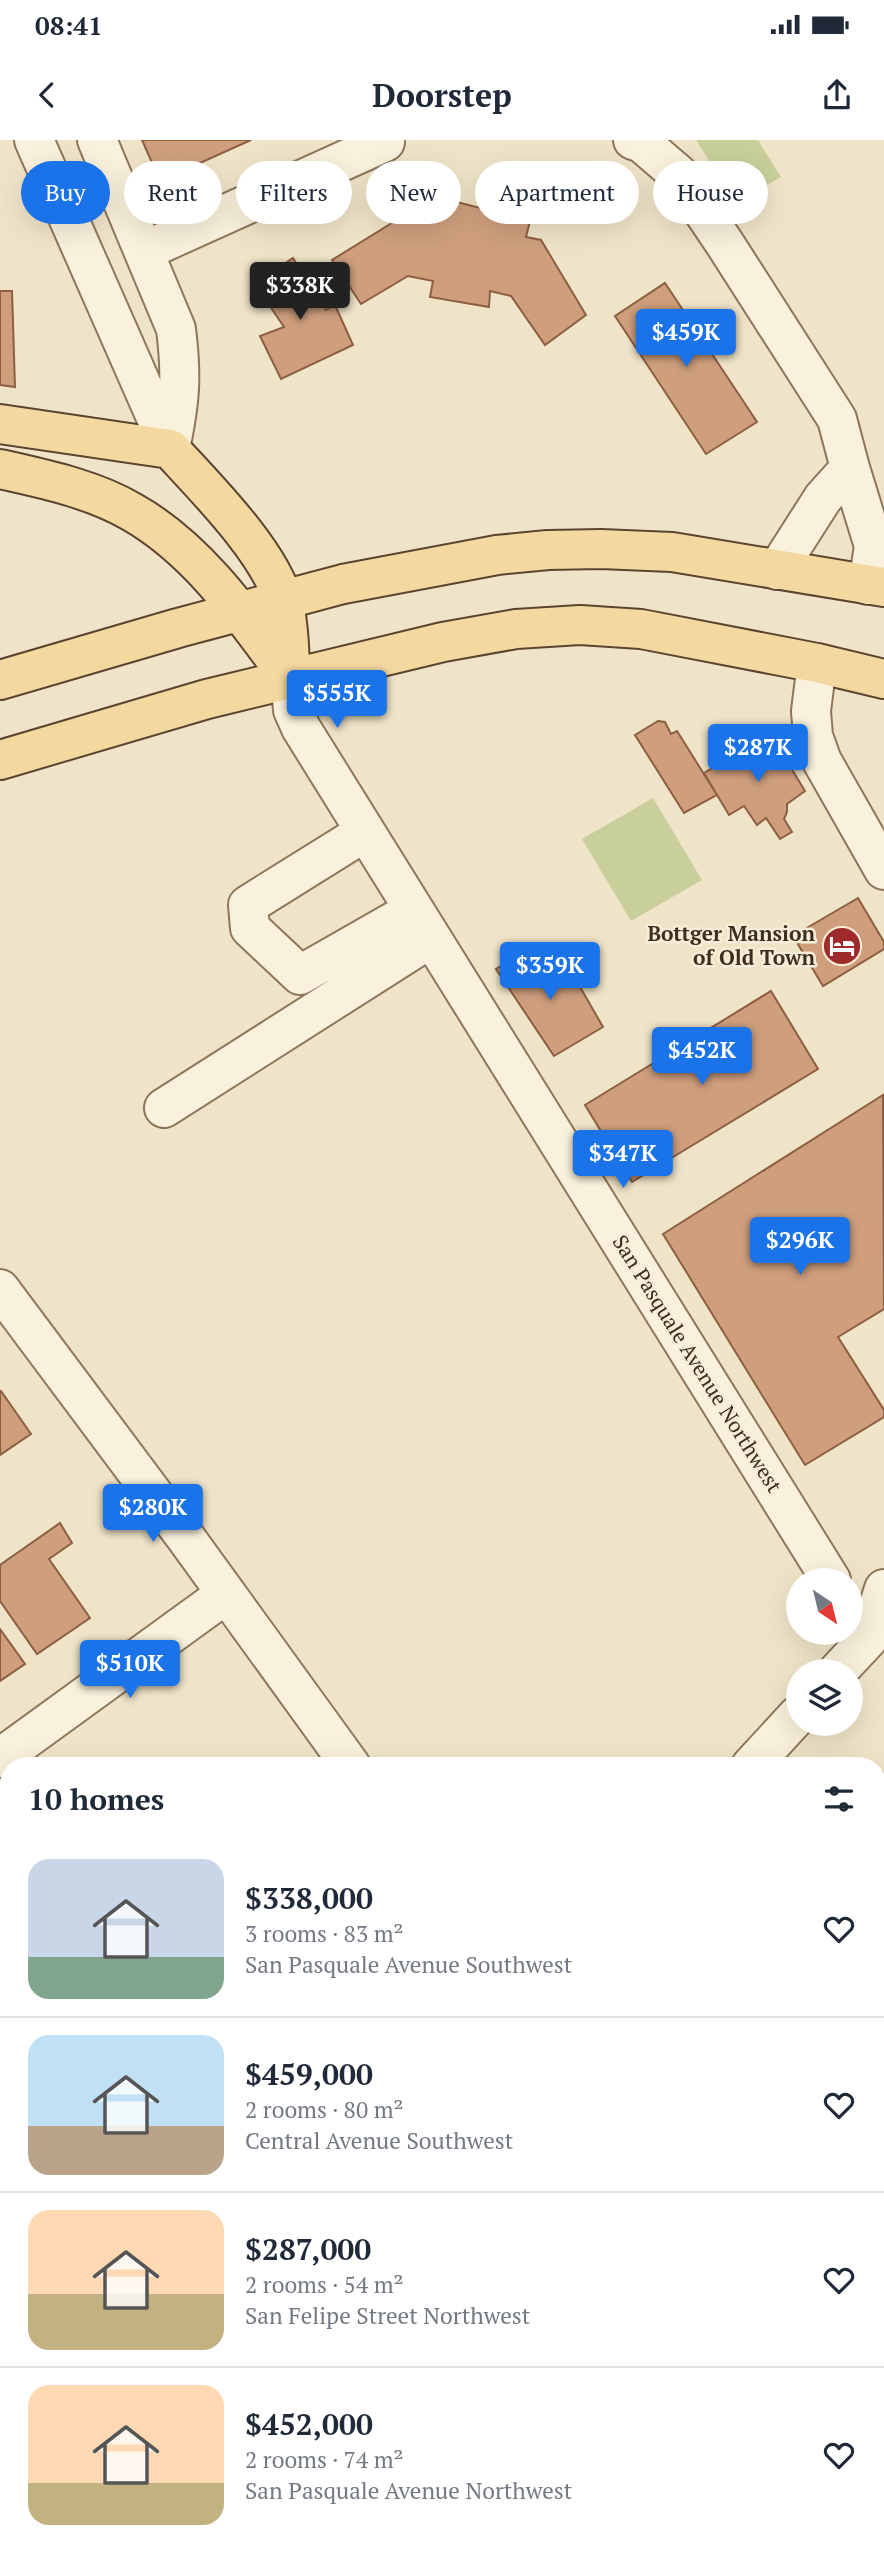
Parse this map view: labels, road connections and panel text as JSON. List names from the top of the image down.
{
  "streets": {
    "street": ["San Pasquale Avenue Northwest"]
  },
  "places": {
    "hotel": ["Bottger Mansion of Old Town"]
  },
  "north": "bottom right",
  "page": {
    "status": "08:41",
    "header": "Doorstep",
    "chip": [
      "Buy",
      "Rent",
      "Filters",
      "New",
      "Apartment",
      "House"
    ],
    "price": [
      "$338K",
      "$459K",
      "$555K",
      "$287K",
      "$359K",
      "$452K",
      "$347K",
      "$296K",
      "$280K",
      "$510K"
    ],
    "heading": "10 homes",
    "list": [
      {
        "name": "$338,000",
        "note": "3 rooms · 83 m² · San Pasquale Avenue Southwest"
      },
      {
        "name": "$459,000",
        "note": "2 rooms · 80 m² · Central Avenue Southwest"
      },
      {
        "name": "$287,000",
        "note": "2 rooms · 54 m² · San Felipe Street Northwest"
      },
      {
        "name": "$452,000",
        "note": "2 rooms · 74 m² · San Pasquale Avenue Northwest"
      }
    ]
  }
}
